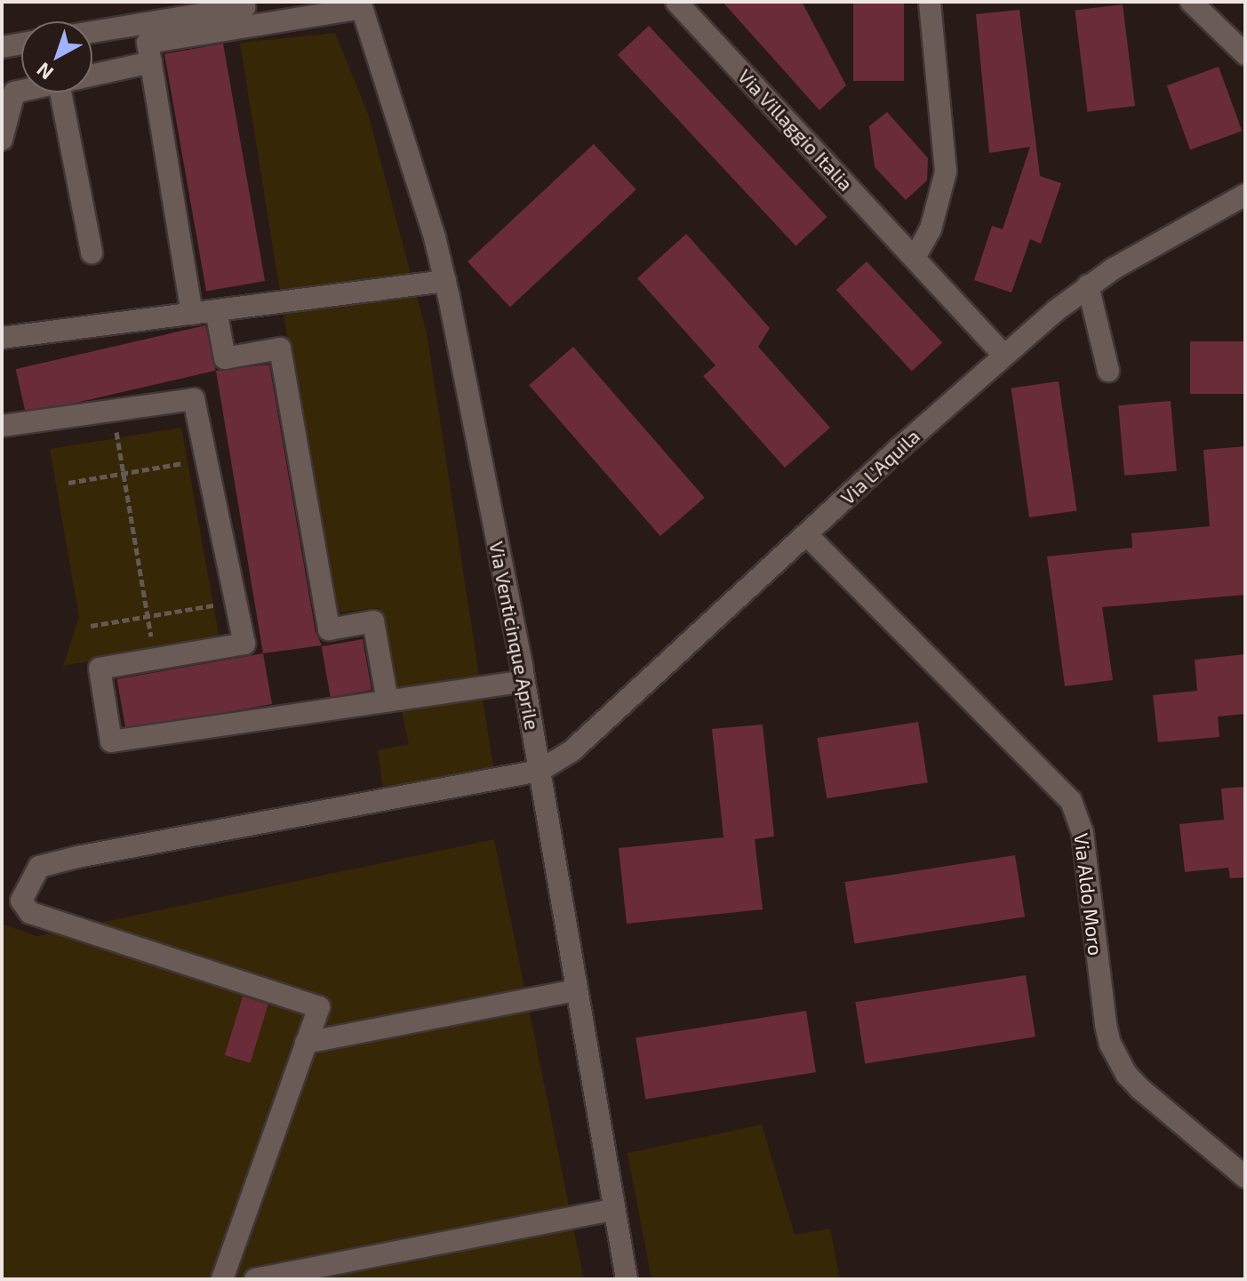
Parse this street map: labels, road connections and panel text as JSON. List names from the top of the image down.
{
  "streets": {
    "street": [
      "Via Villaggio Italia",
      "Via L'Aquila",
      "Via Venticinque Aprile",
      "Via Aldo Moro"
    ]
  },
  "crossings": [
    ["Via Villaggio Italia", "Via L'Aquila"],
    ["Via L'Aquila", "Via Venticinque Aprile"],
    ["Via L'Aquila", "Via Aldo Moro"]
  ],
  "north": "bottom left"
}
